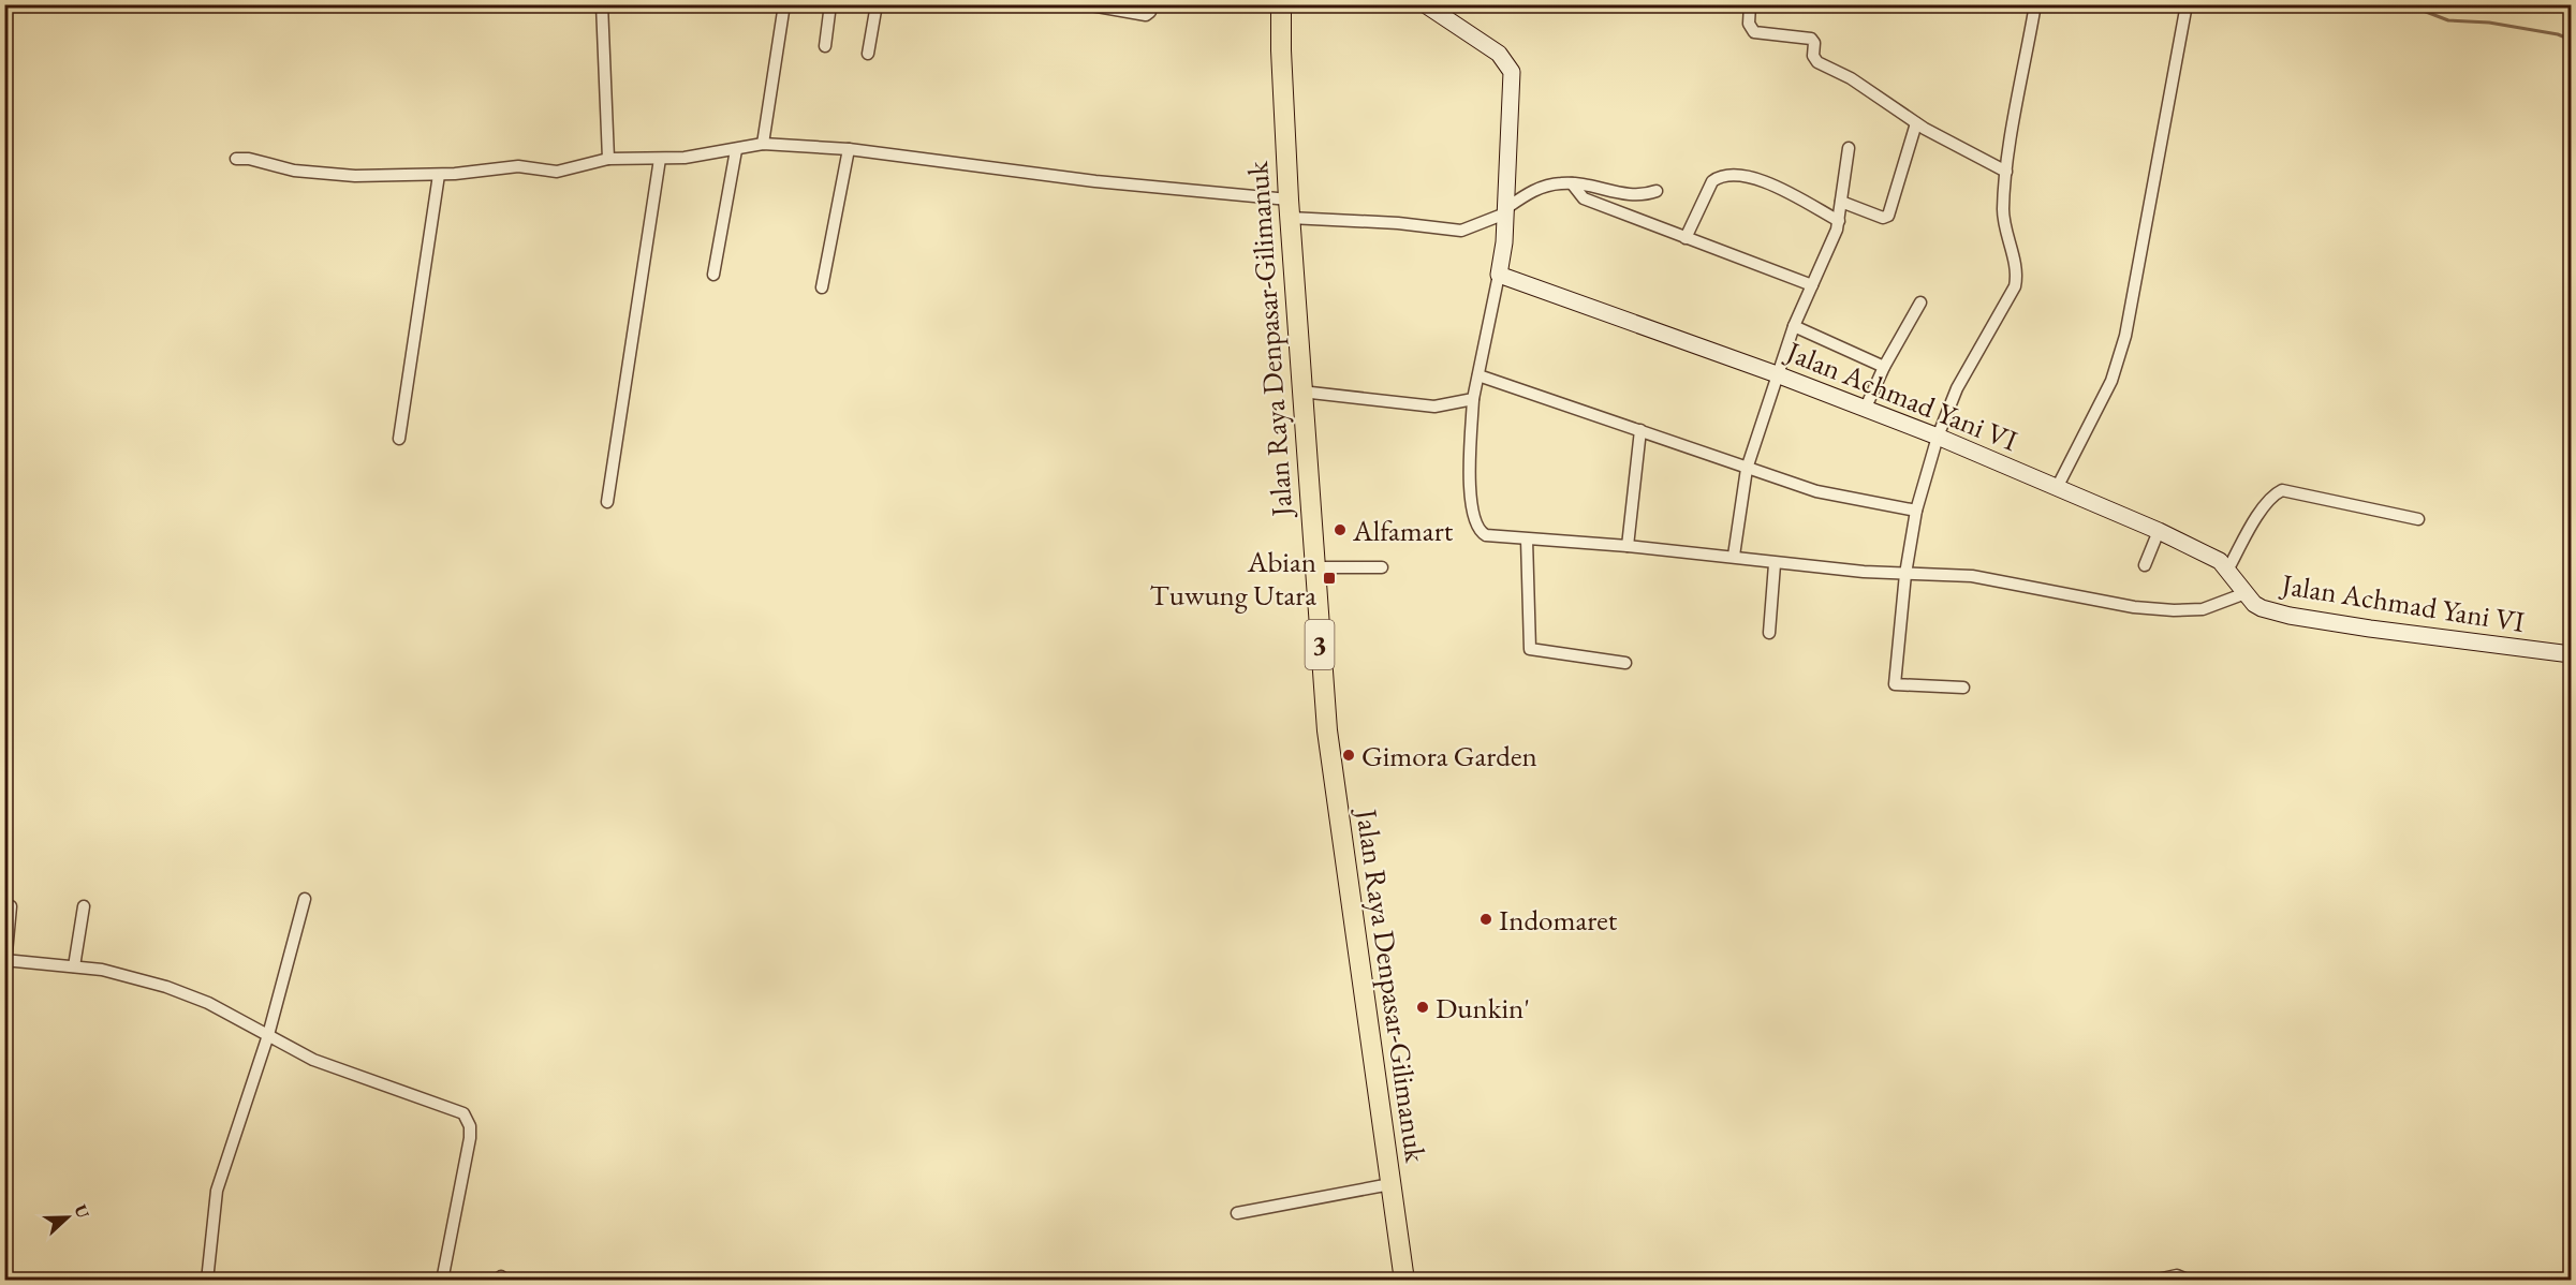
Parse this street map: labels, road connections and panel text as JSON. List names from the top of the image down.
{
  "streets": {
    "highway": ["Jalan Raya Denpasar-Gilimanuk", "3"],
    "street": ["Jalan Achmad Yani VI"]
  },
  "places": {
    "other": [
      "Alfamart",
      "Gimora Garden",
      "Indomaret",
      "Dunkin'"
    ],
    "transit": ["Abian Tuwung Utara"]
  },
  "north": "right"
}
